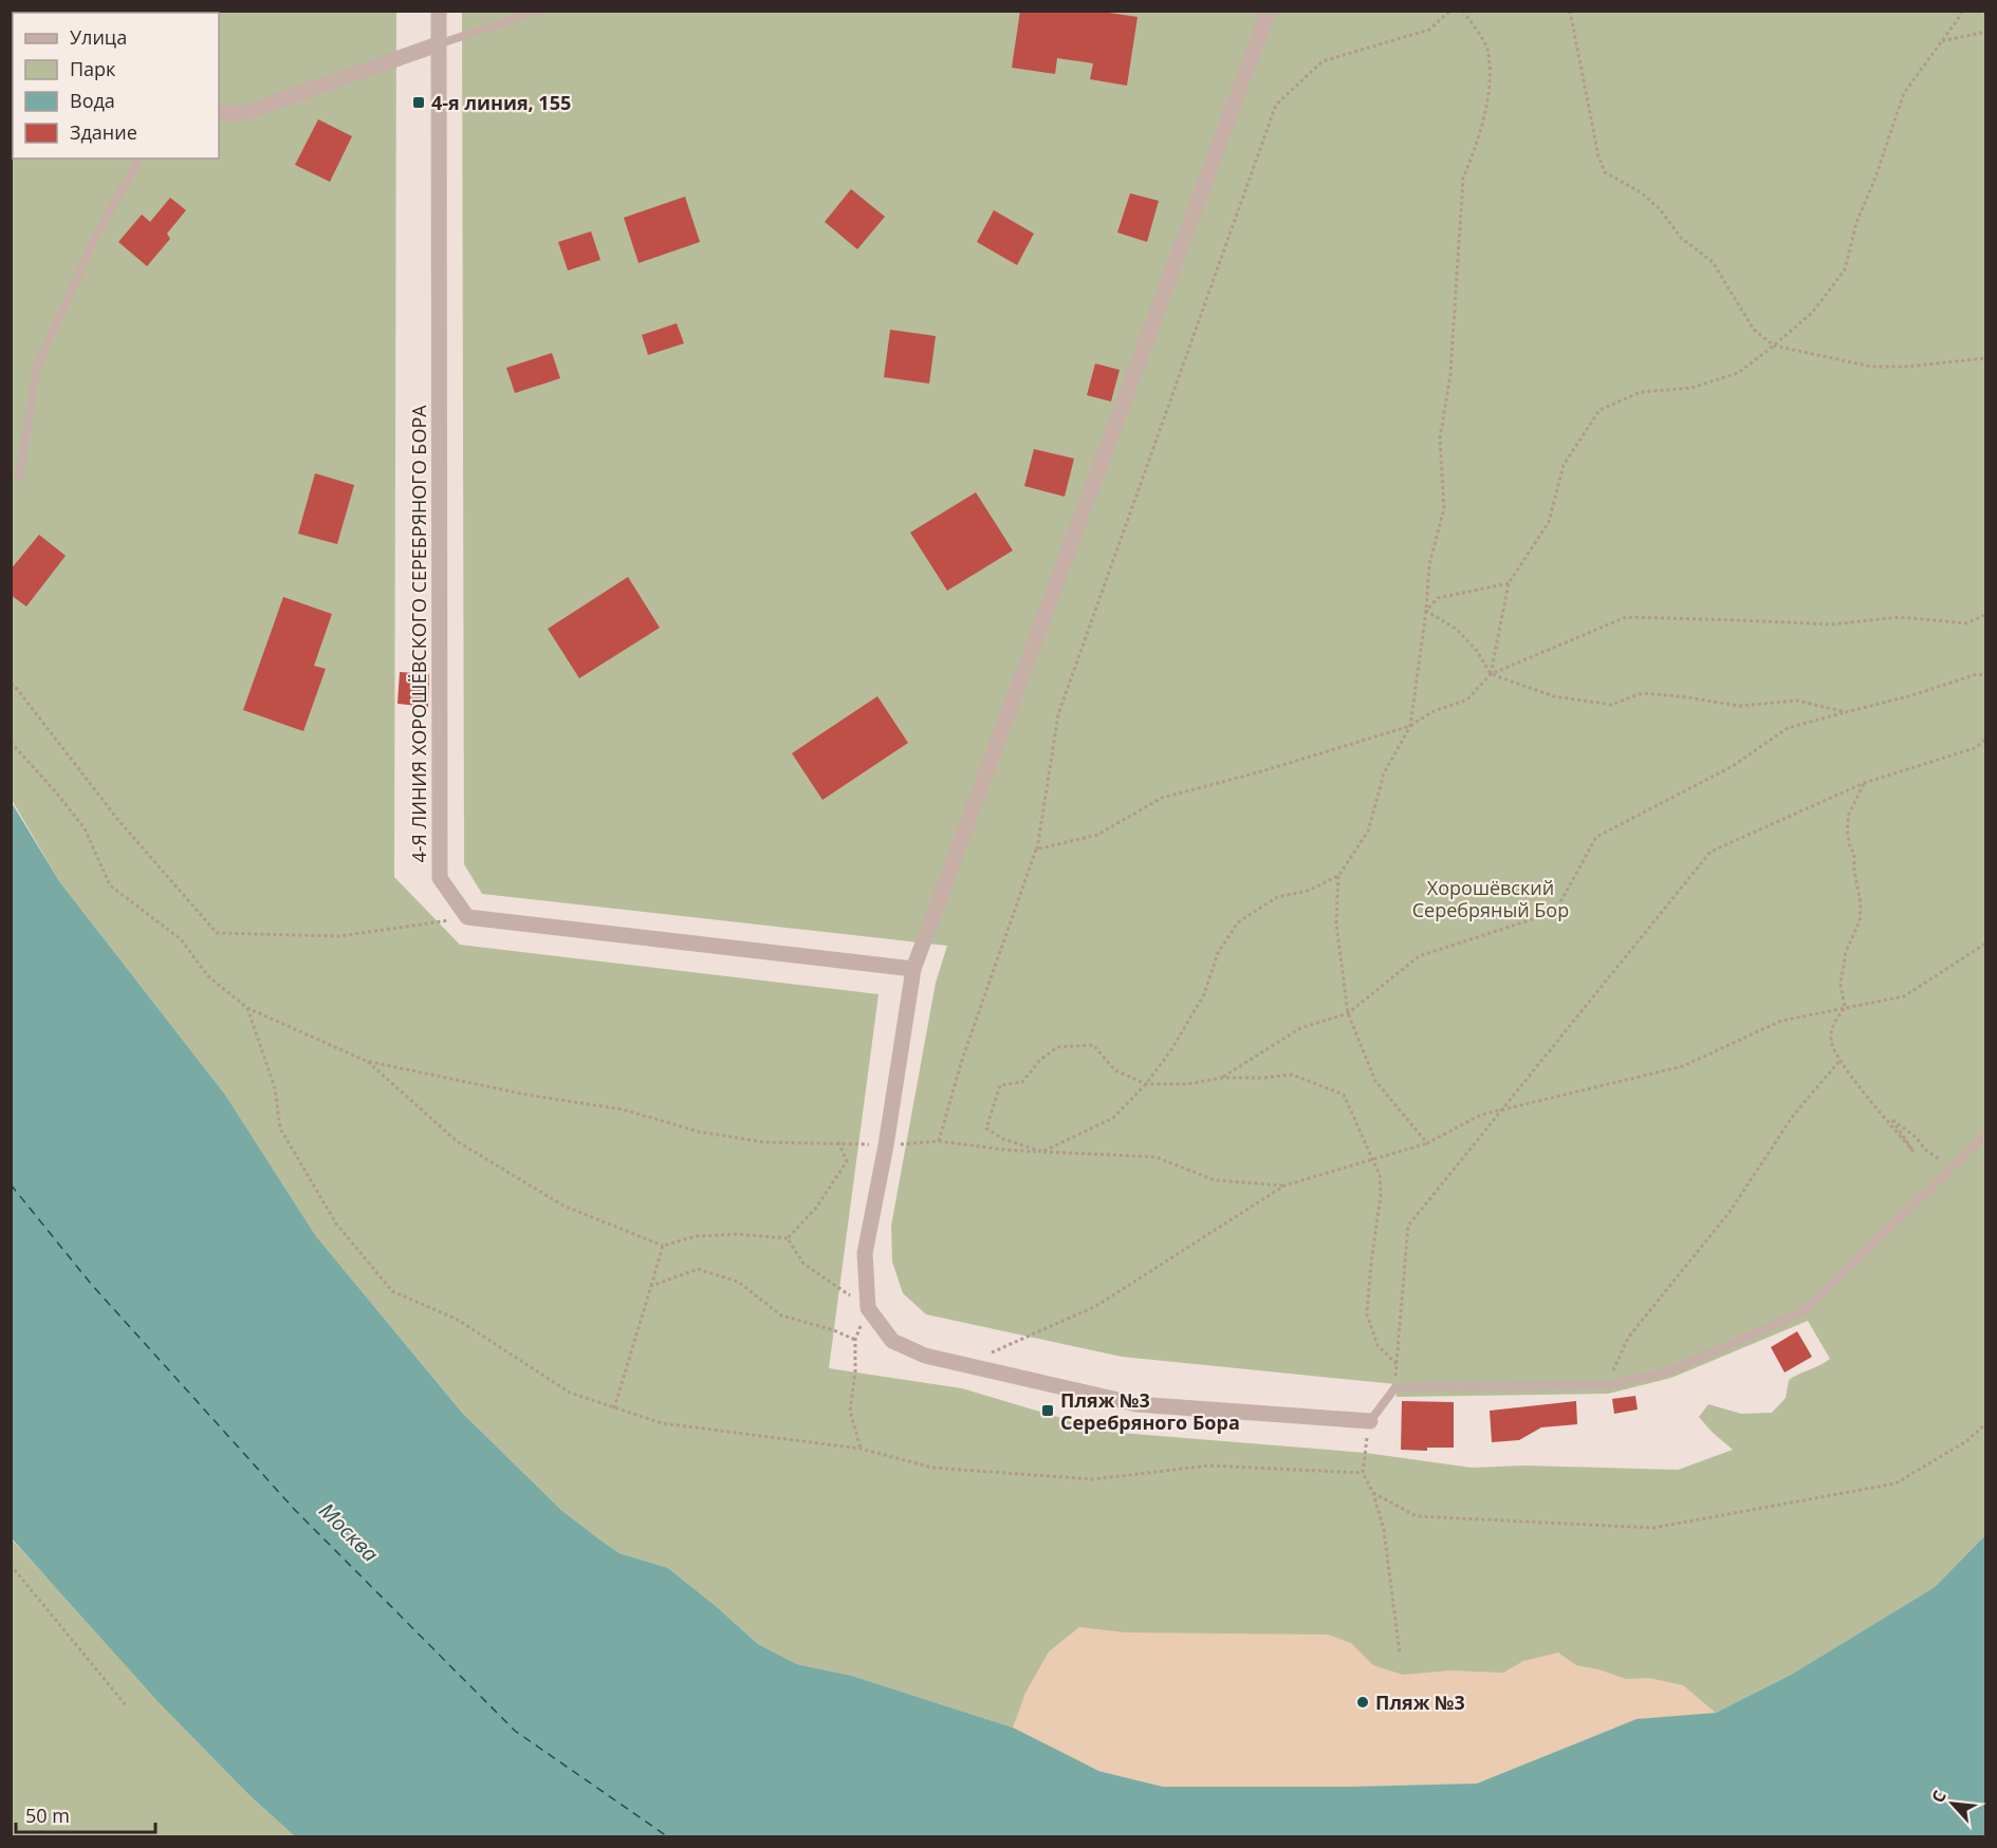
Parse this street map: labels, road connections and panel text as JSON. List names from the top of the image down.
{
  "streets": {
    "street": ["4-Я ЛИНИЯ ХОРОШЁВСКОГО СЕРЕБРЯНОГО БОРА"]
  },
  "water": ["Москва"],
  "parks": ["Хорошёвский Серебряный Бор"],
  "places": {
    "transit": ["4-я линия, 155", "Пляж №3 Cеребряного Бора"],
    "other": ["Пляж №3"]
  },
  "legend": [
    "Улица",
    "Парк",
    "Вода",
    "Здание"
  ],
  "scale_bar": "50 m",
  "north": "top left"
}
